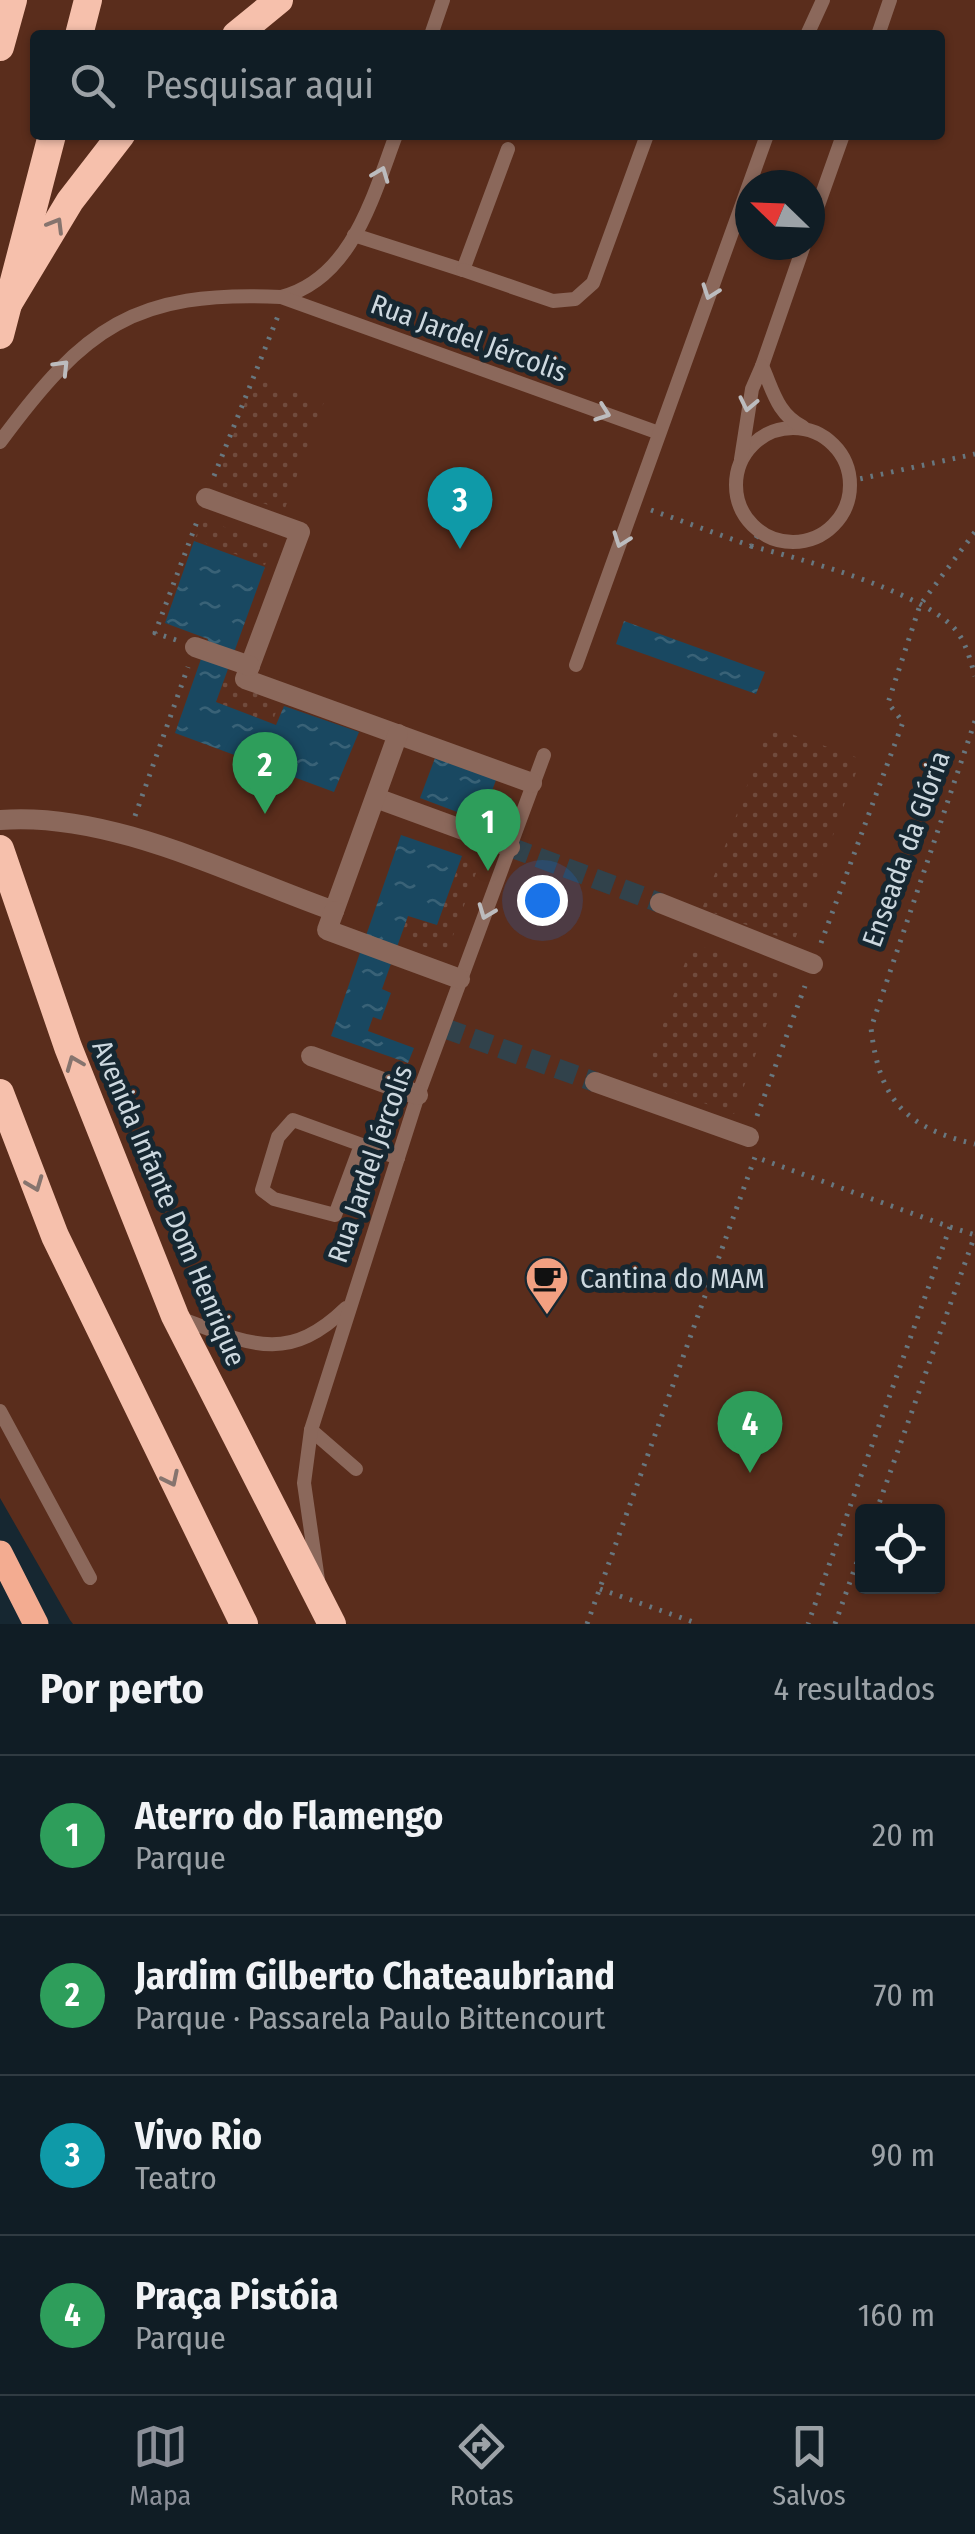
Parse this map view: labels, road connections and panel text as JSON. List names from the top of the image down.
{
  "streets": {
    "highway": ["Avenida Infante Dom Henrique"],
    "lane": ["Rua Jardel Jércolis"],
    "path": ["Enseada da Glória"]
  },
  "crossings": [
    ["Rua Jardel Jércolis", "Avenida Infante Dom Henrique"]
  ],
  "places": {
    "cafe": ["Cantina do MAM"]
  },
  "north": "top left",
  "page": {
    "search": "Pesquisar aqui",
    "pins": [
      "3",
      "2",
      "1",
      "4"
    ],
    "heading": ["Por perto", "4 resultados"],
    "list": [
      {
        "mark": "1",
        "name": "Aterro do Flamengo",
        "note": "Parque",
        "value": "20 m"
      },
      {
        "mark": "2",
        "name": "Jardim Gilberto Chateaubriand",
        "note": "Parque · Passarela Paulo Bittencourt",
        "value": "70 m"
      },
      {
        "mark": "3",
        "name": "Vivo Rio",
        "note": "Teatro",
        "value": "90 m"
      },
      {
        "mark": "4",
        "name": "Praça Pistóia",
        "note": "Parque",
        "value": "160 m"
      }
    ],
    "nav": ["Mapa", "Rotas", "Salvos"]
  }
}
